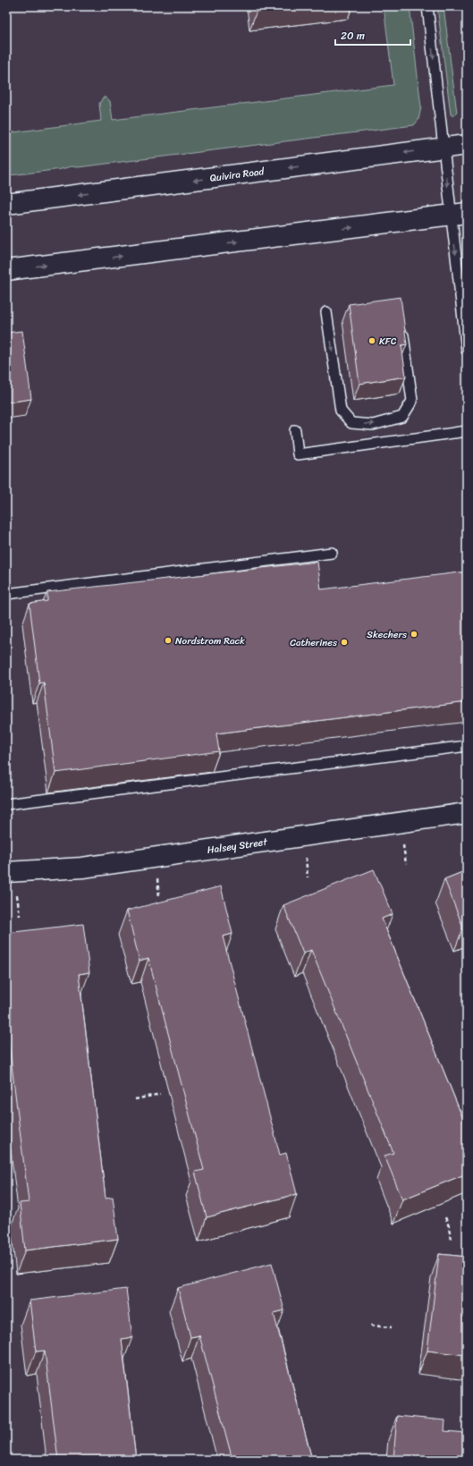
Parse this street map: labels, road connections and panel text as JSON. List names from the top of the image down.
{
  "streets": {
    "main road": ["Quivira Road", "Halsey Street"]
  },
  "places": [
    "KFC",
    "Skechers",
    "Nordstrom Rack",
    "Catherines"
  ],
  "scale_bar": "20 m"
}
